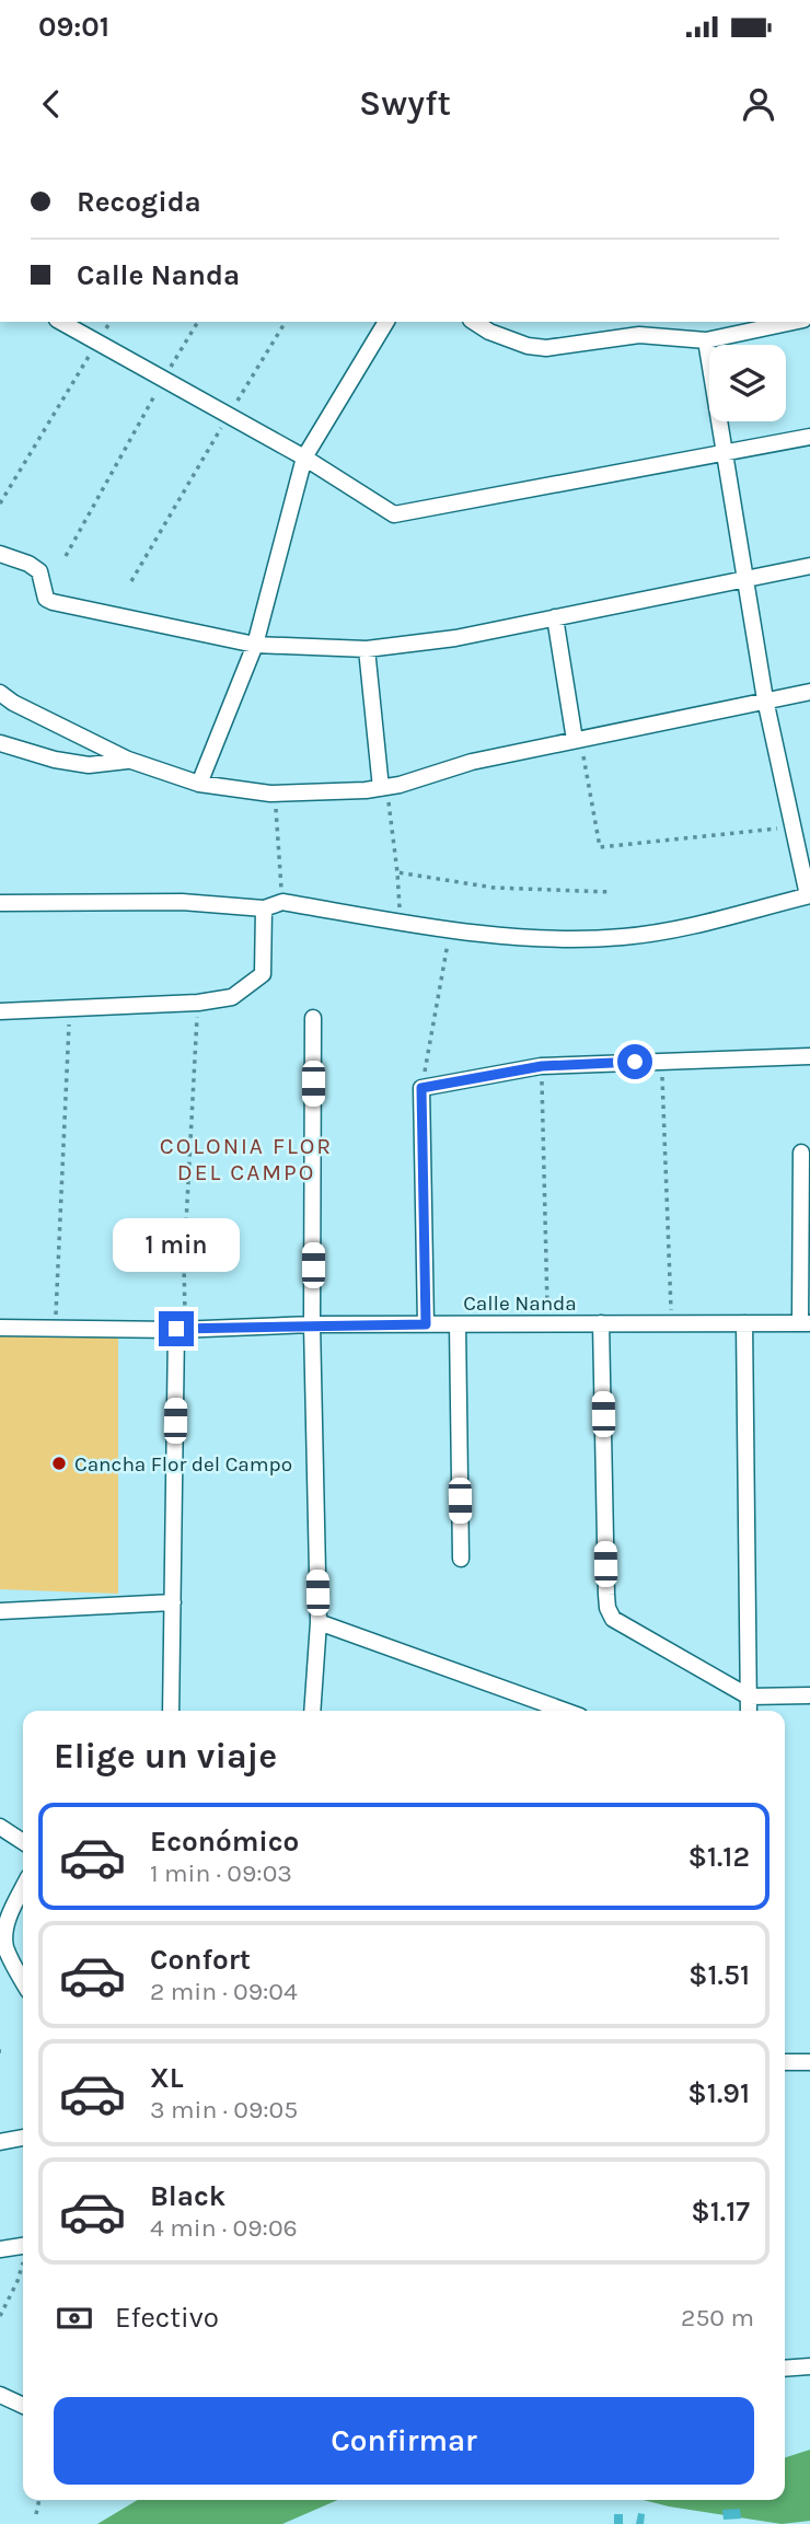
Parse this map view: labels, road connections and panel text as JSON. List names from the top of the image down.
{
  "streets": {
    "street": ["Calle Nanda"]
  },
  "districts": ["COLONIA FLOR DEL CAMPO"],
  "places": ["Cancha Flor del Campo"],
  "page": {
    "status": "09:01",
    "header": "Swyft",
    "banner": ["Recogida", "Calle Nanda"],
    "bubble": "1 min",
    "heading": "Elige un viaje",
    "list": [
      {
        "name": "Económico",
        "note": "1 min · 09:03",
        "value": "$1.12"
      },
      {
        "name": "Confort",
        "note": "2 min · 09:04",
        "value": "$1.51"
      },
      {
        "name": "XL",
        "note": "3 min · 09:05",
        "value": "$1.91"
      },
      {
        "name": "Black",
        "note": "4 min · 09:06",
        "value": "$1.17"
      }
    ],
    "pay": ["Efectivo", "250 m"],
    "buttons": "Confirmar"
  }
}
